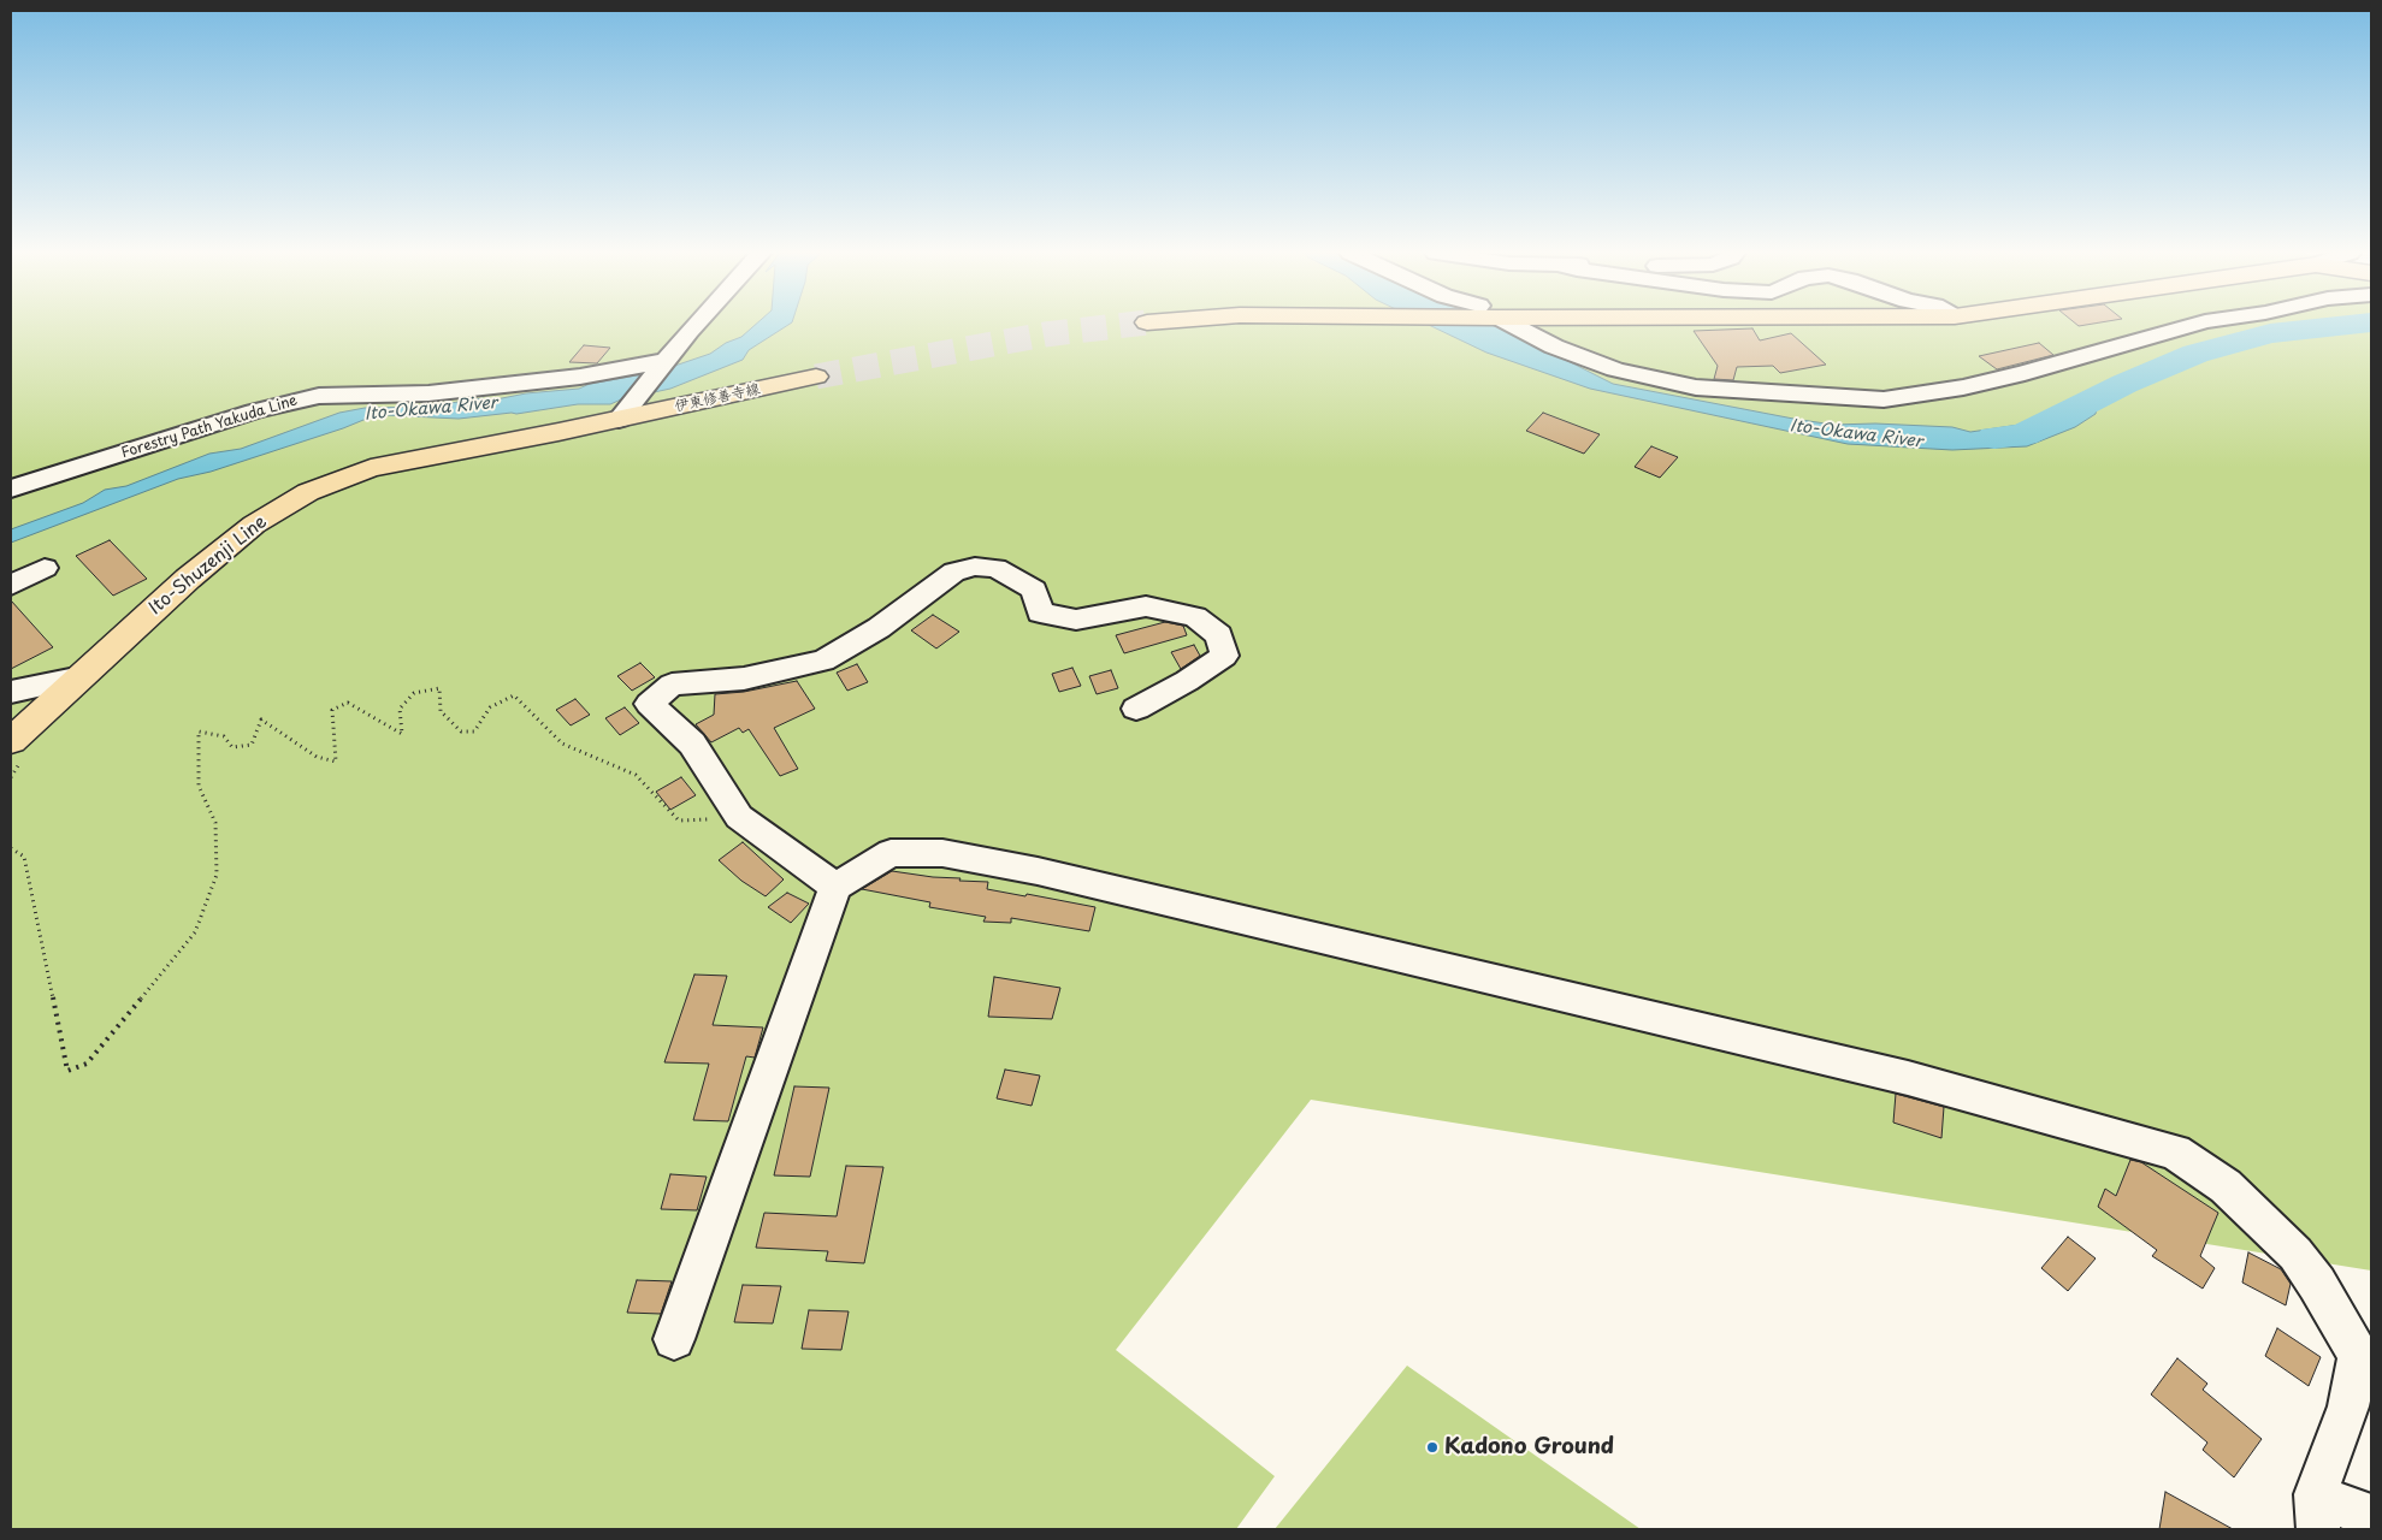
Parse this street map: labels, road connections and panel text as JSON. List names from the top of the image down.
{
  "streets": {
    "main road": ["伊東修善寺線", "Ito-Shuzenji Line"],
    "street": ["Forestry Path Yakuda Line"]
  },
  "crossings": [
    ["伊東修善寺線", "Ito-Shuzenji Line"]
  ],
  "water": ["Ito-Okawa River"],
  "places": ["Kadono Ground"]
}
